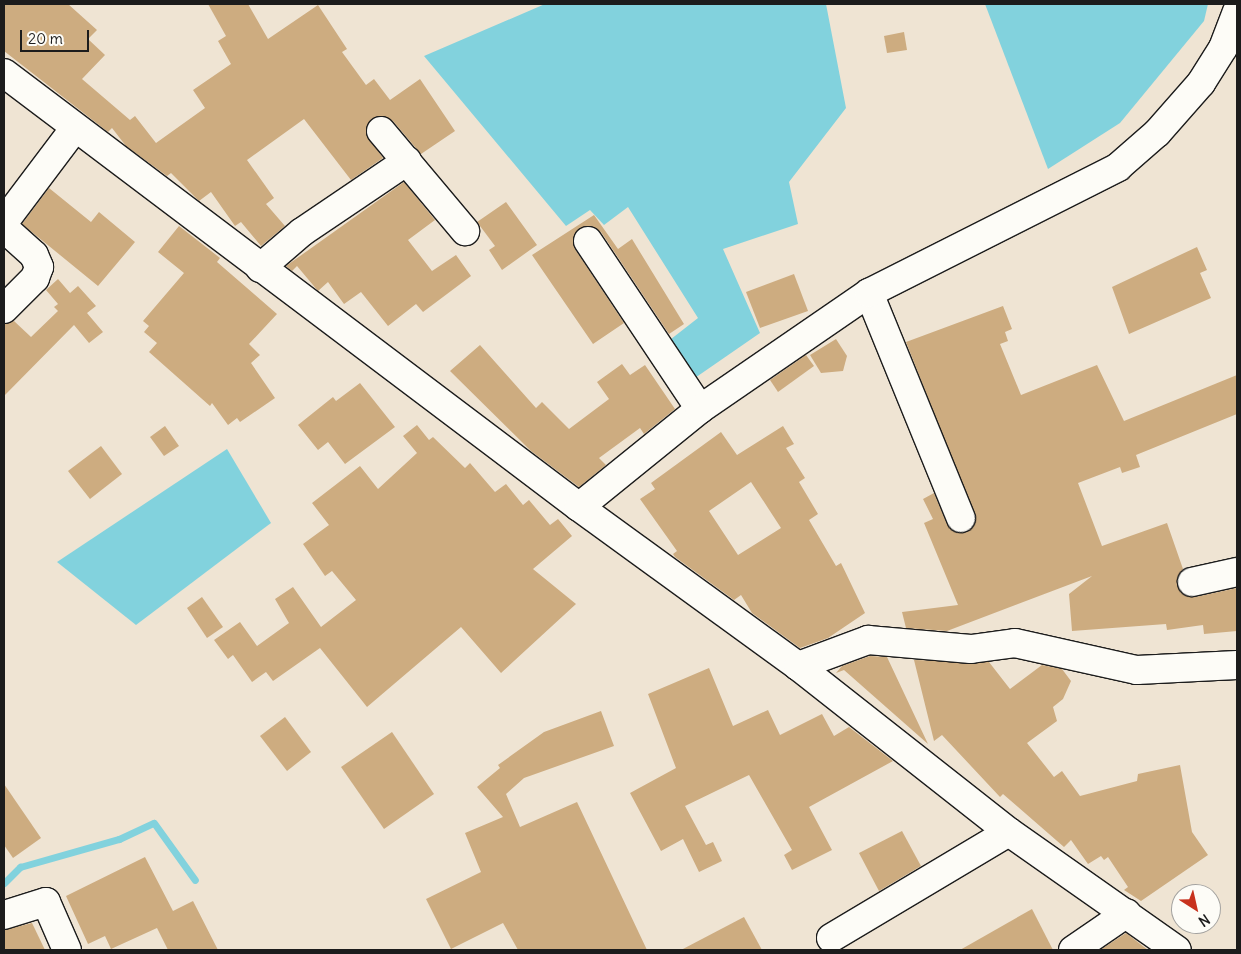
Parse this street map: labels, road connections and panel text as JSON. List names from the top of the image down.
{
  "scale_bar": "20 m",
  "north": "bottom right"
}
